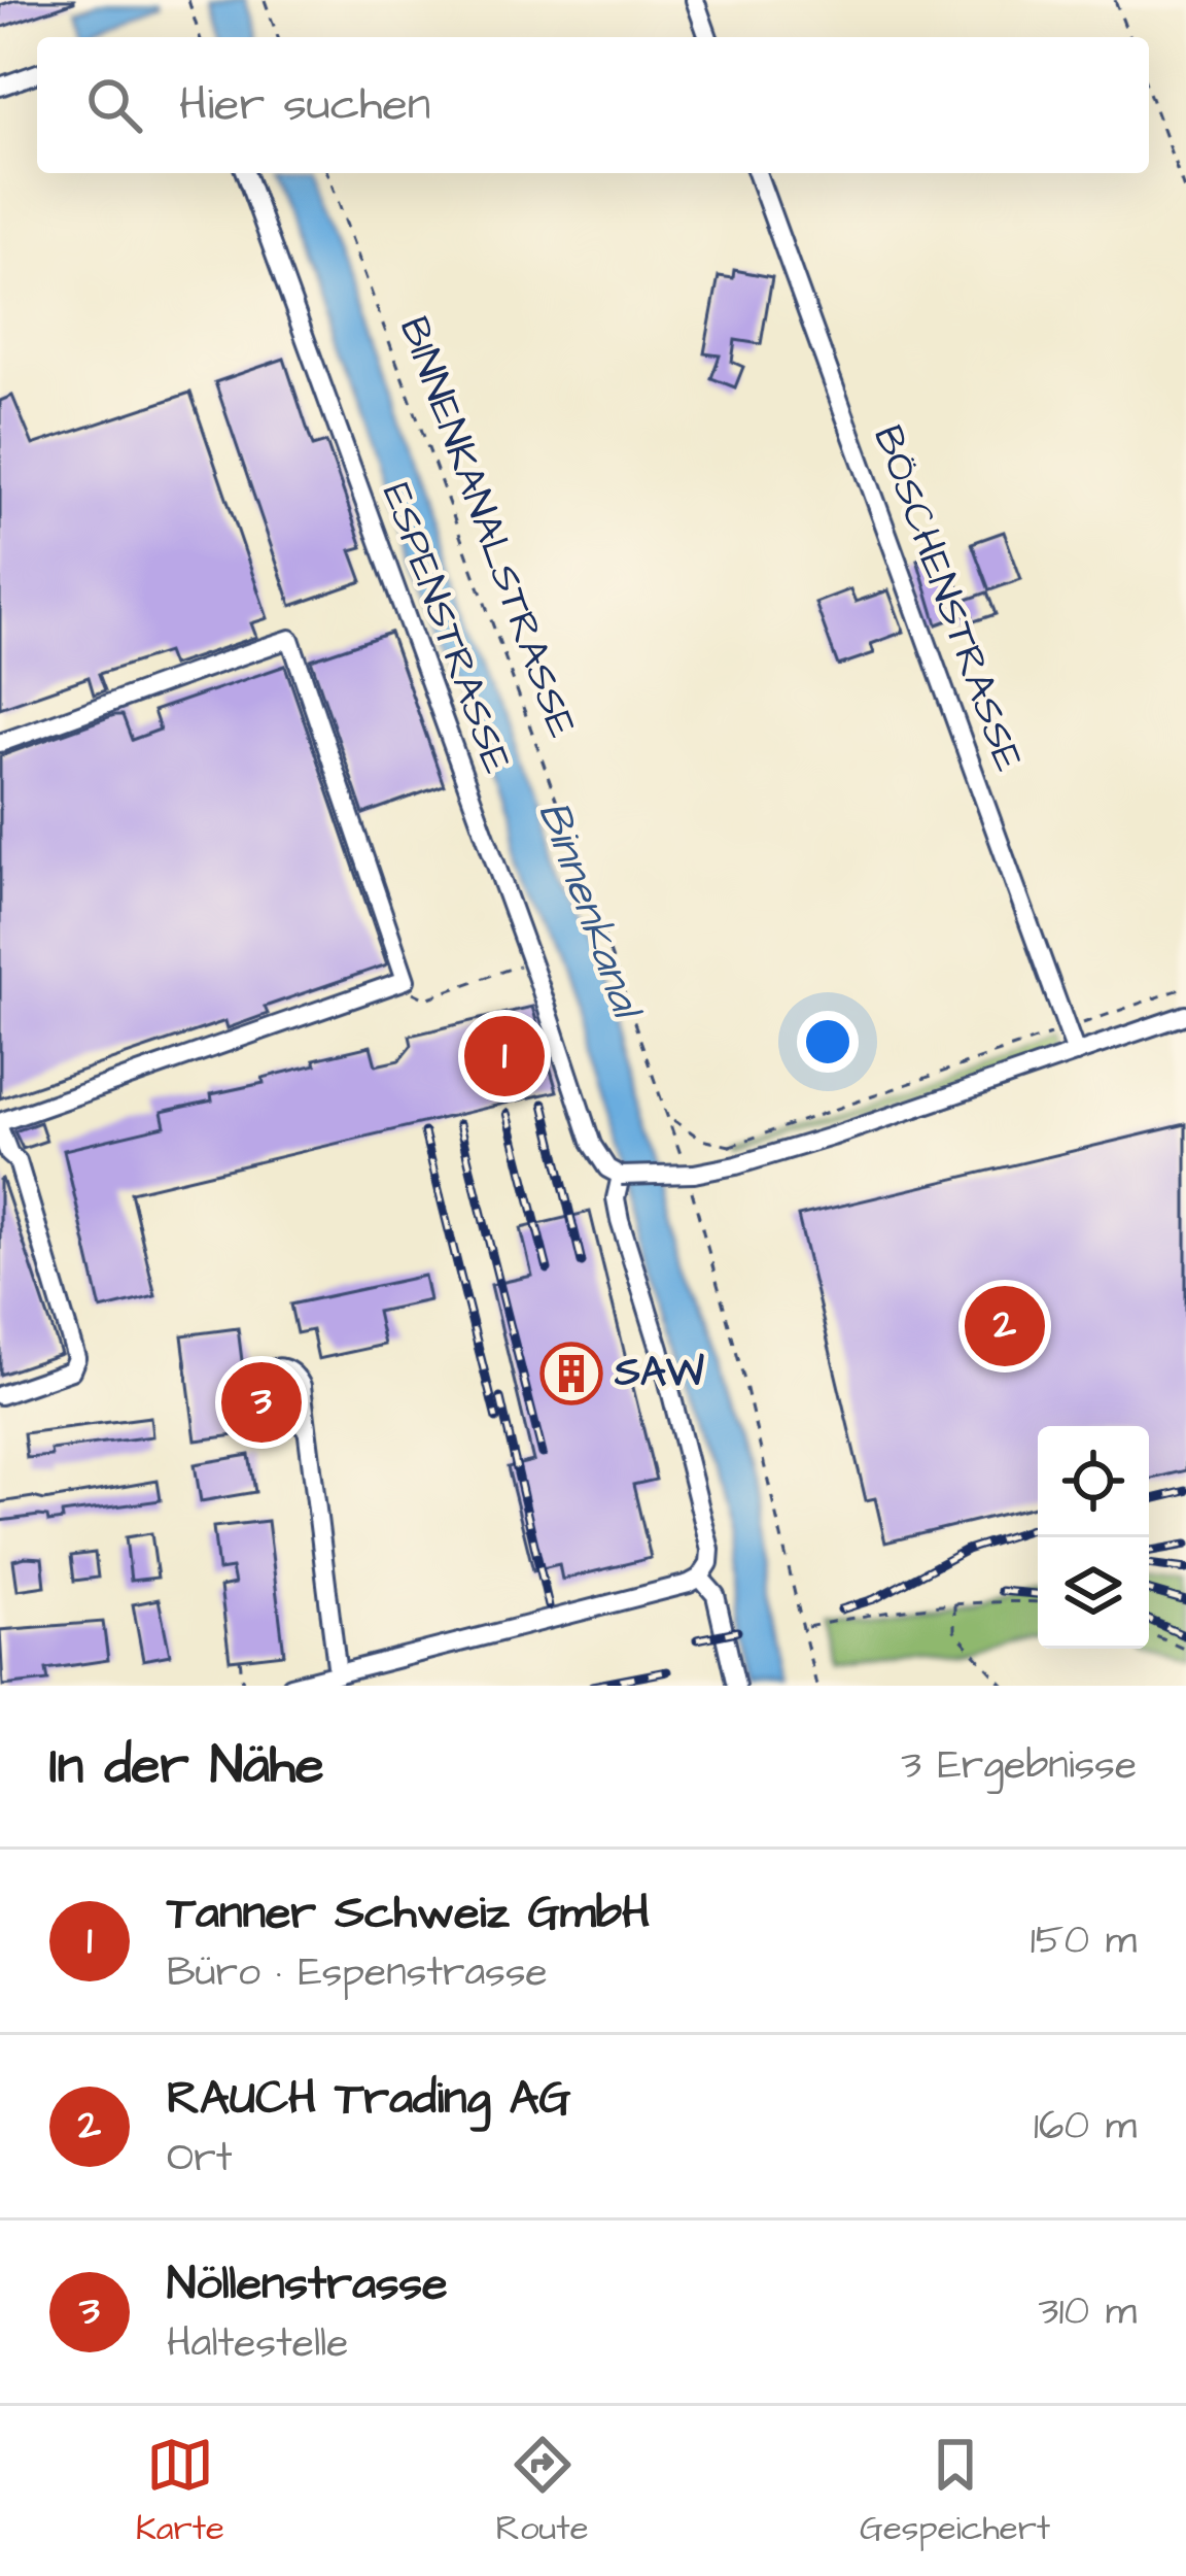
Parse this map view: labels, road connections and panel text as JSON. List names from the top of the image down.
{
  "streets": {
    "street": ["BÖSCHENSTRASSE", "ESPENSTRASSE"],
    "path": ["BINNENKANALSTRASSE"]
  },
  "water": ["Binnenkanal"],
  "places": {
    "building": ["SAW"]
  },
  "page": {
    "search": "Hier suchen",
    "pins": ["1", "2", "3"],
    "heading": ["In der Nähe", "3 Ergebnisse"],
    "list": [
      {
        "mark": "1",
        "name": "Tanner Schweiz GmbH",
        "note": "Büro · Espenstrasse",
        "value": "150 m"
      },
      {
        "mark": "2",
        "name": "RAUCH Trading AG",
        "note": "Ort",
        "value": "160 m"
      },
      {
        "mark": "3",
        "name": "Nöllenstrasse",
        "note": "Haltestelle",
        "value": "310 m"
      }
    ],
    "nav": ["Karte", "Route", "Gespeichert"]
  }
}
